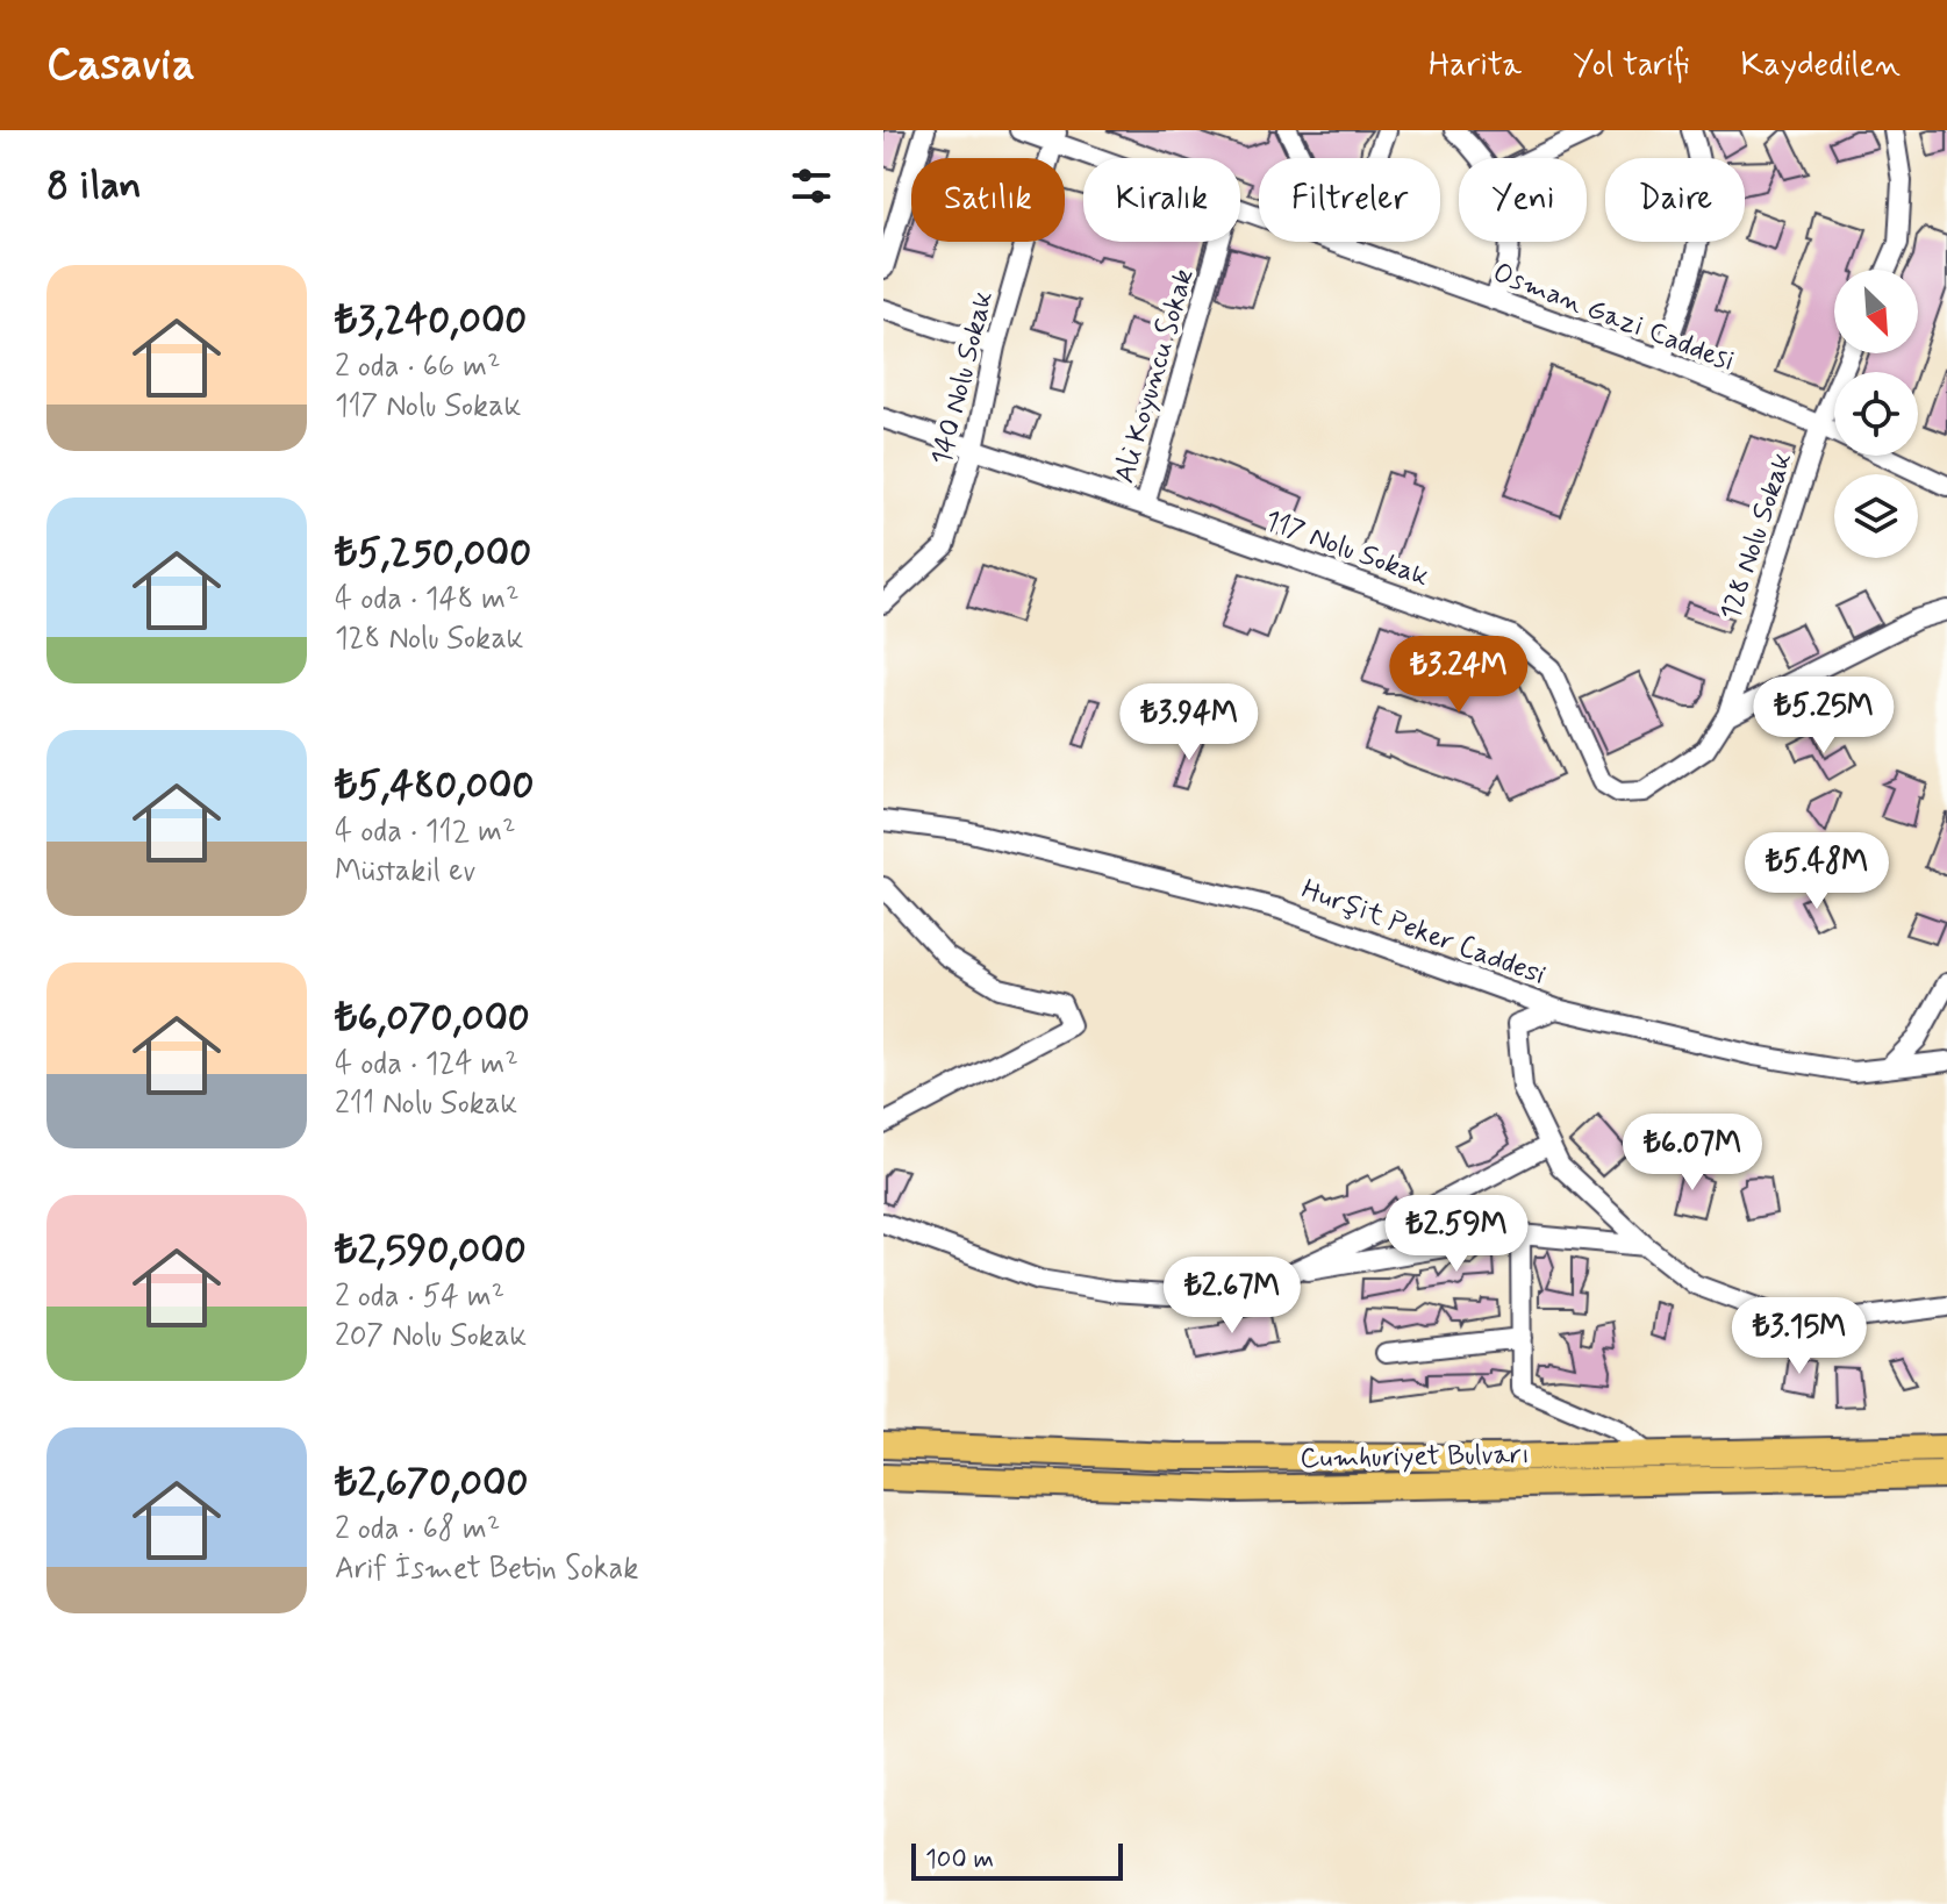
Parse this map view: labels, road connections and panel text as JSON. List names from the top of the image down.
{
  "streets": {
    "main road": ["Cumhuriyet Bulvarı"],
    "street": [
      "Osman Gazi Caddesi",
      "Ali Koyuncu Sokak",
      "140 Nolu Sokak",
      "128 Nolu Sokak",
      "117 Nolu Sokak",
      "Hurşit Peker Caddesi"
    ]
  },
  "crossings": [
    ["Osman Gazi Caddesi", "140 Nolu Sokak"],
    ["Osman Gazi Caddesi", "128 Nolu Sokak"],
    ["Ali Koyuncu Sokak", "117 Nolu Sokak"],
    ["140 Nolu Sokak", "117 Nolu Sokak"],
    ["128 Nolu Sokak", "117 Nolu Sokak"]
  ],
  "scale_bar": "100 m",
  "north": "bottom right",
  "page": {
    "header": "Casavia",
    "nav": ["Harita", "Yol tarifi", "Kaydedilen"],
    "heading": "8 ilan",
    "chip": [
      "Satılık",
      "Kiralık",
      "Filtreler",
      "Yeni",
      "Daire"
    ],
    "list": [
      {
        "name": "₺3,240,000",
        "note": "2 oda · 66 m² · 117 Nolu Sokak"
      },
      {
        "name": "₺5,250,000",
        "note": "4 oda · 148 m² · 128 Nolu Sokak"
      },
      {
        "name": "₺5,480,000",
        "note": "4 oda · 112 m² · Müstakil ev"
      },
      {
        "name": "₺6,070,000",
        "note": "4 oda · 124 m² · 211 Nolu Sokak"
      },
      {
        "name": "₺2,590,000",
        "note": "2 oda · 54 m² · 207 Nolu Sokak"
      },
      {
        "name": "₺2,670,000",
        "note": "2 oda · 68 m² · Arif İsmet Betin Sokak"
      }
    ],
    "price": [
      "₺3.24M",
      "₺5.25M",
      "₺3.94M",
      "₺5.48M",
      "₺6.07M",
      "₺2.59M",
      "₺2.67M",
      "₺3.15M"
    ],
    "scale": "100 m"
  }
}
